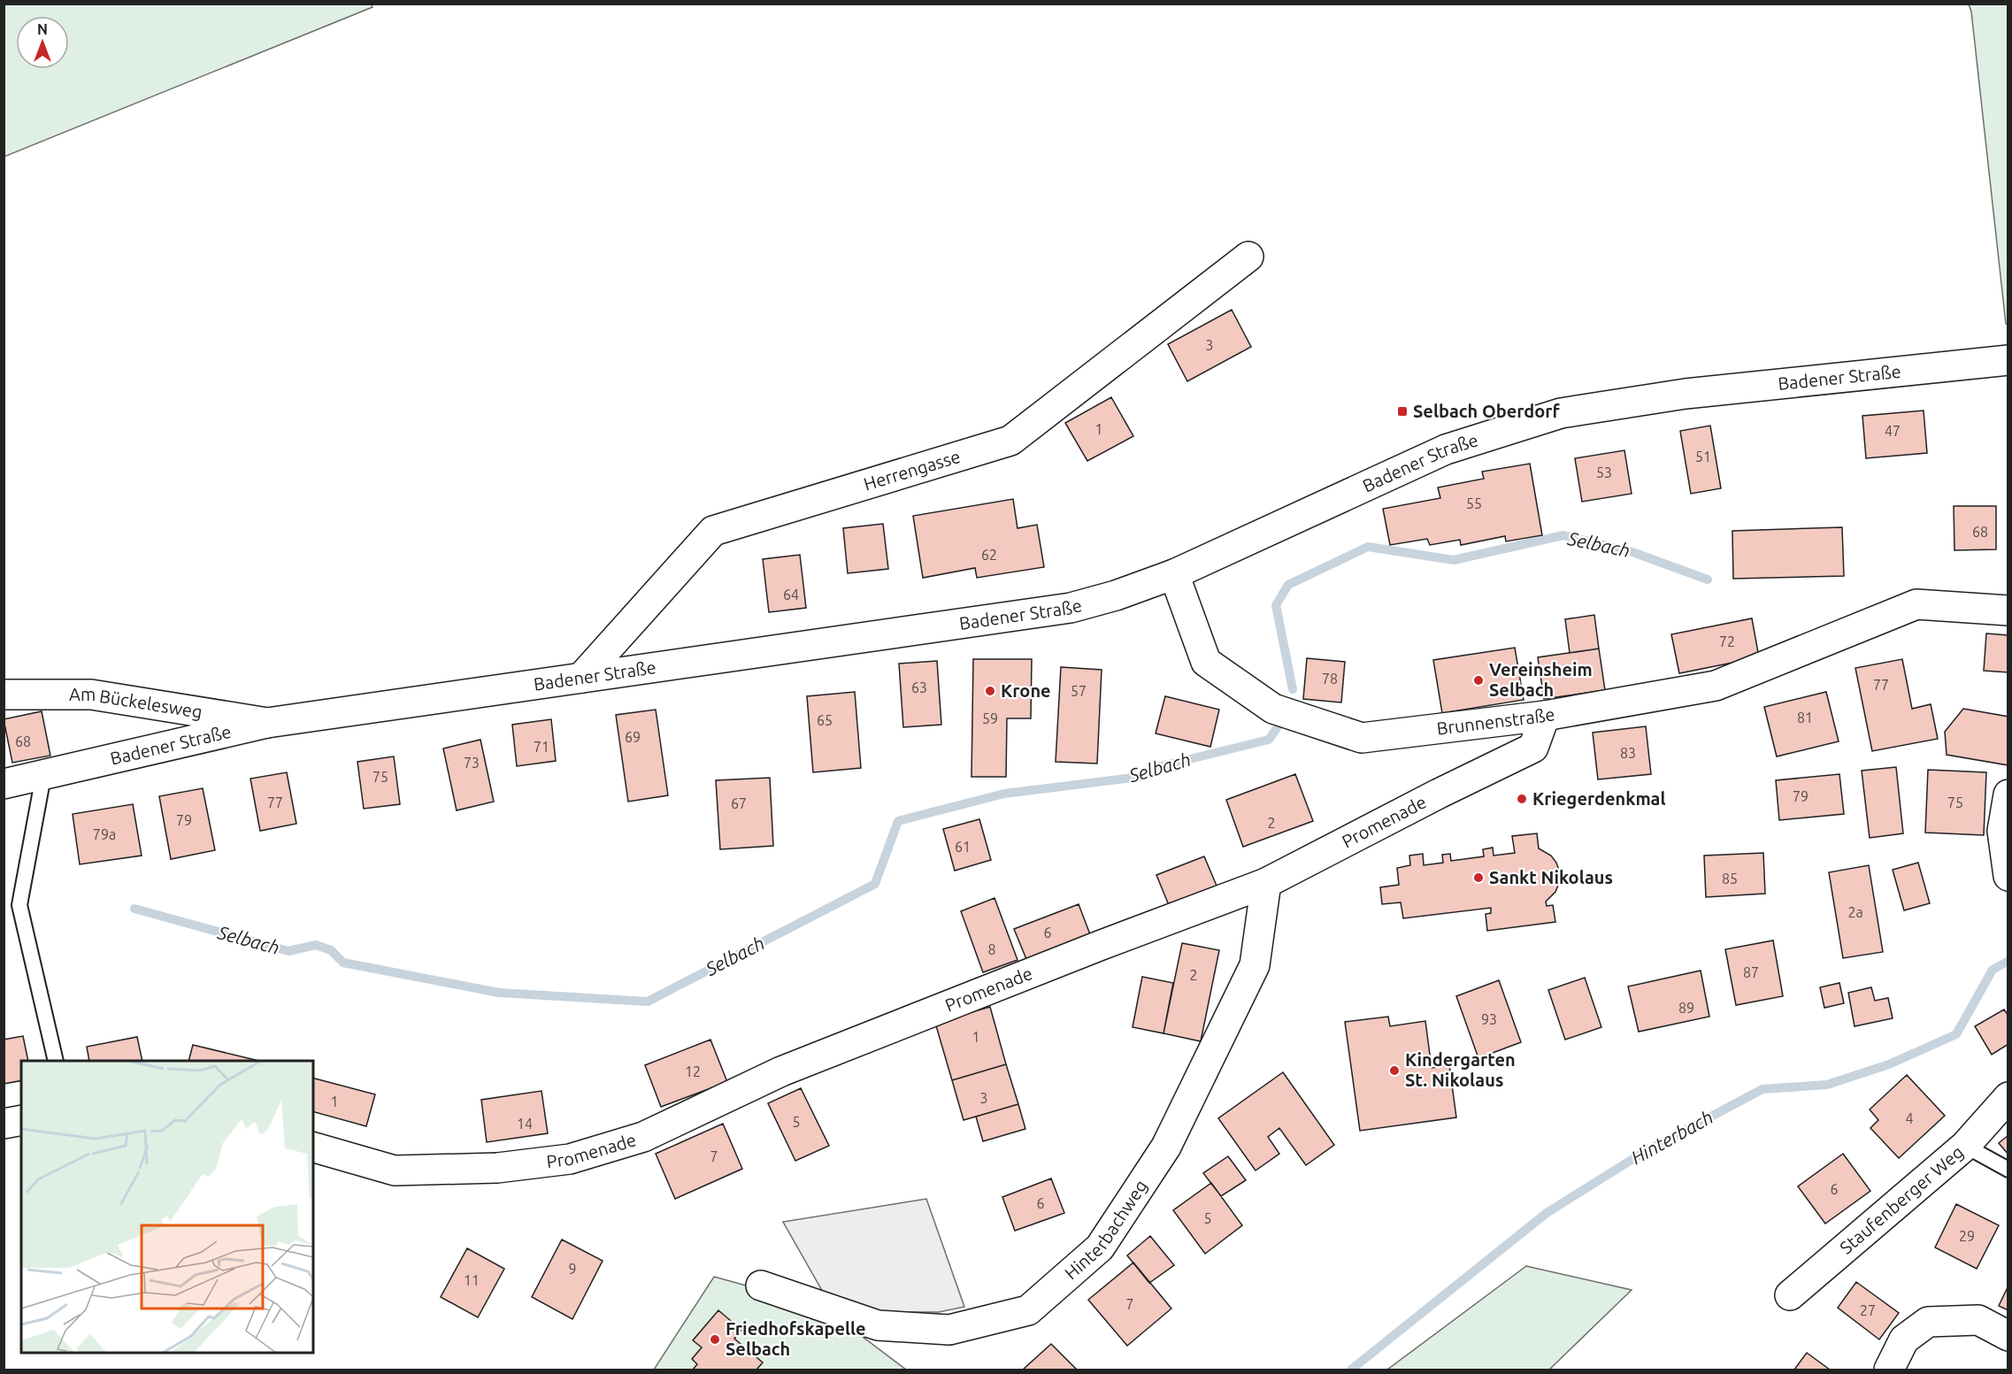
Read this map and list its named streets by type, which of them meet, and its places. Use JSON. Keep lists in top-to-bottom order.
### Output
{
  "streets": {
    "street": [
      "Badener Straße",
      "Herrengasse",
      "Am Bückelesweg",
      "Brunnenstraße",
      "Promenade",
      "Staufenberger Weg",
      "Hinterbachweg"
    ]
  },
  "crossings": [
    ["Badener Straße", "Herrengasse"],
    ["Badener Straße", "Am Bückelesweg"],
    ["Badener Straße", "Brunnenstraße"],
    ["Brunnenstraße", "Promenade"],
    ["Promenade", "Hinterbachweg"]
  ],
  "water": ["Selbach", "Hinterbach"],
  "places": {
    "transit": ["Selbach Oberdorf"],
    "other": [
      "Vereinsheim Selbach",
      "Krone",
      "Kriegerdenkmal",
      "Sankt Nikolaus",
      "Kindergarten St. Nikolaus",
      "Friedhofskapelle Selbach"
    ]
  },
  "house_numbers": [
    "3",
    "1",
    "47",
    "51",
    "53",
    "55",
    "68",
    "62",
    "64",
    "72",
    "78",
    "77",
    "63",
    "57",
    "81",
    "59",
    "65",
    "69",
    "68",
    "71",
    "83",
    "73",
    "75",
    "79",
    "77",
    "75",
    "67",
    "79",
    "2",
    "79a",
    "61",
    "85",
    "2a",
    "6",
    "8",
    "87",
    "2",
    "89",
    "93",
    "1",
    "12",
    "3",
    "1",
    "4",
    "5",
    "14",
    "7",
    "6",
    "6",
    "5",
    "29",
    "9",
    "11",
    "7",
    "27"
  ],
  "north": "top"
}
